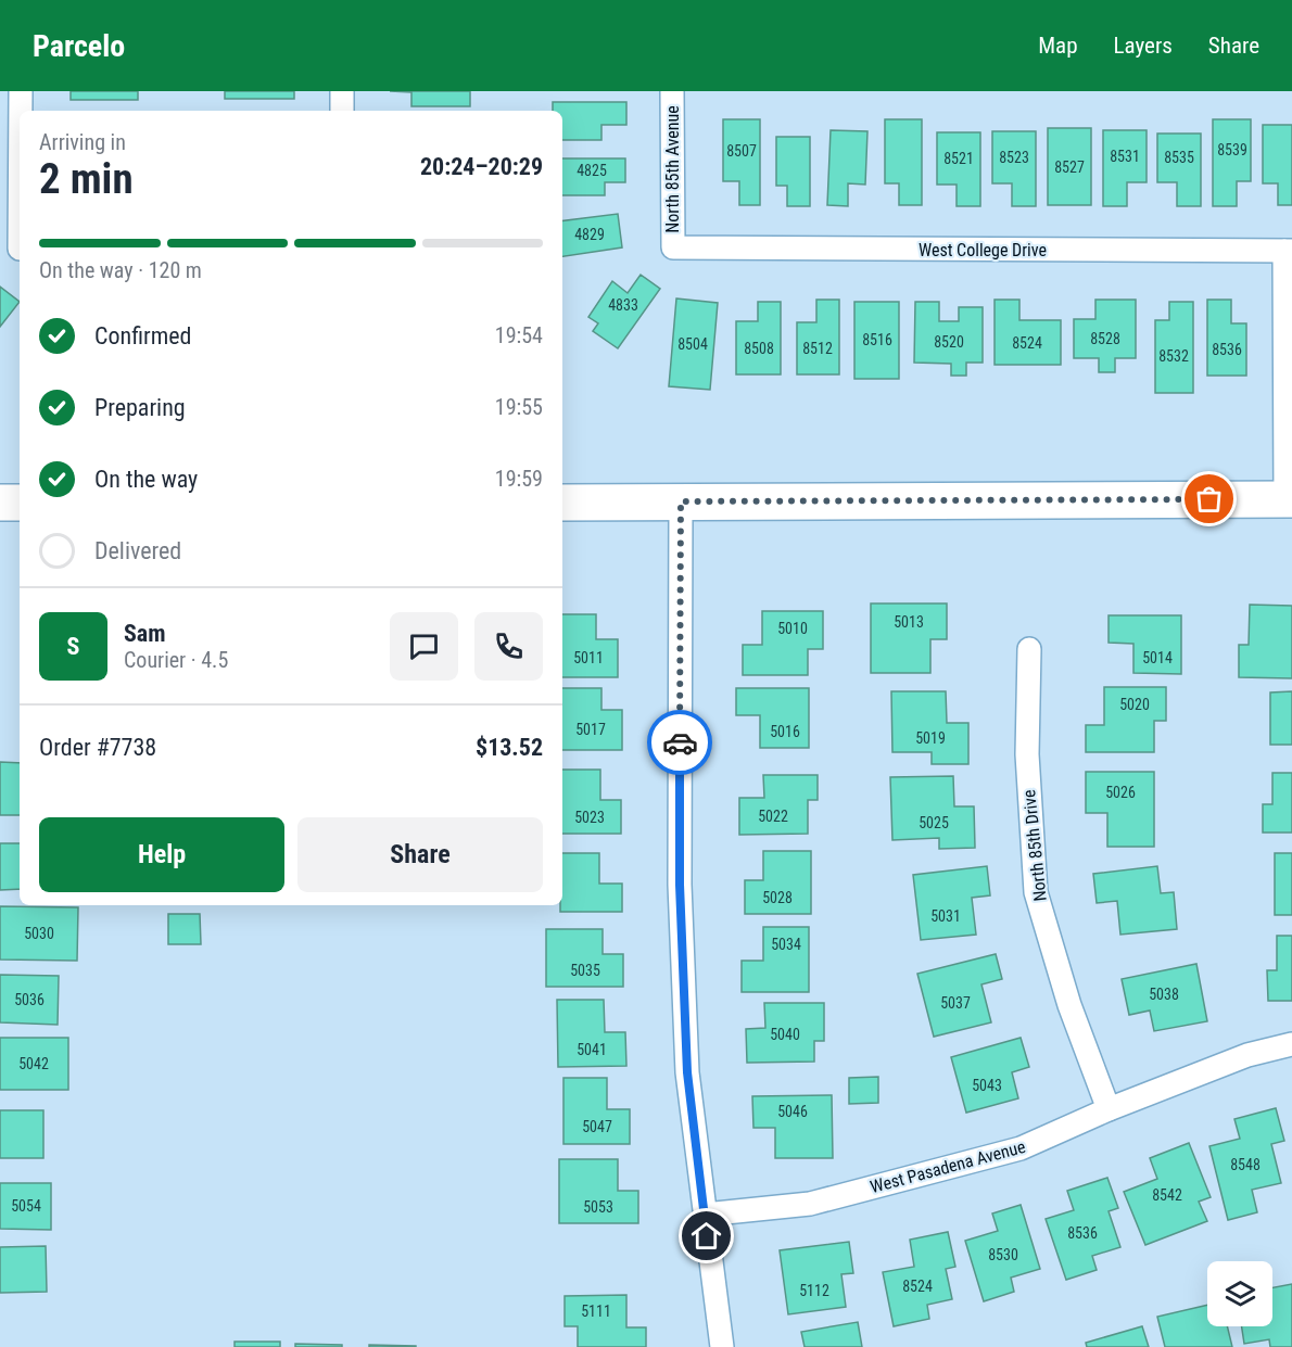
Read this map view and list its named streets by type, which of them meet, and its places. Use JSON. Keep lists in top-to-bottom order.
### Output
{
  "streets": {
    "street": [
      "North 85th Avenue",
      "West College Drive",
      "North 85th Drive",
      "West Pasadena Avenue"
    ]
  },
  "crossings": [
    ["North 85th Avenue", "West College Drive"],
    ["North 85th Drive", "West Pasadena Avenue"]
  ],
  "house_numbers": [
    "8539",
    "8507",
    "8531",
    "8523",
    "8535",
    "8521",
    "8527",
    "4825",
    "4829",
    "4833",
    "8528",
    "8516",
    "8520",
    "8524",
    "8504",
    "8508",
    "8512",
    "8536",
    "8532",
    "5013",
    "5010",
    "5011",
    "5014",
    "5020",
    "5017",
    "5016",
    "5019",
    "5026",
    "5022",
    "5023",
    "5025",
    "5028",
    "5031",
    "5030",
    "5034",
    "5035",
    "5038",
    "5036",
    "5037",
    "5040",
    "5041",
    "5042",
    "5043",
    "5046",
    "5047",
    "8548",
    "8542",
    "5054",
    "5053",
    "8536",
    "8530",
    "8524",
    "5112",
    "5111"
  ],
  "page": {
    "header": "Parcelo",
    "nav": ["Map", "Layers", "Share"],
    "heading": ["2 min", "Arriving in", "20:24–20:29"],
    "panel": [
      "Sam",
      "Courier · 4.5",
      "Order #7738",
      "$13.52"
    ],
    "bar": "On the way · 120 m",
    "list": [
      ["Confirmed", "19:54"],
      ["Preparing", "19:55"],
      ["On the way", "19:59"],
      "Delivered"
    ],
    "round": "S",
    "buttons": ["Help", "Share"]
  }
}
